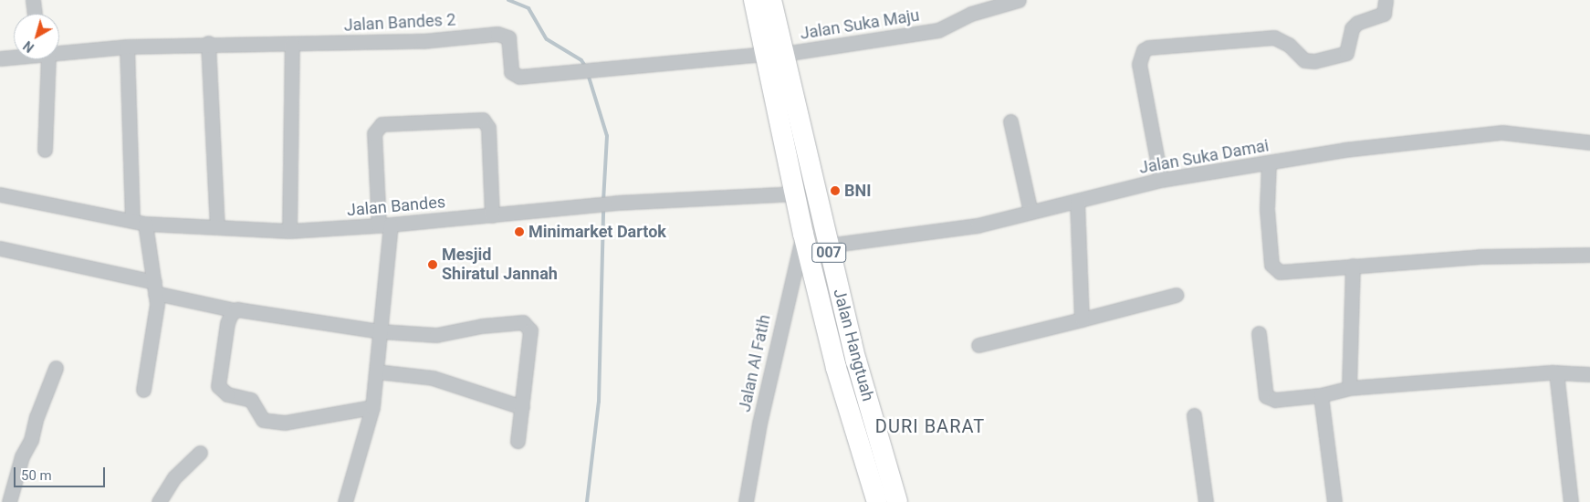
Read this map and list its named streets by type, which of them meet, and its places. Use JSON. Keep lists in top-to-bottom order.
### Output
{
  "streets": {
    "highway": ["007", "Jalan Hangtuah"],
    "street": [
      "Jalan Bandes 2",
      "Jalan Suka Maju",
      "Jalan Suka Damai",
      "Jalan Bandes",
      "Jalan Al Fatih"
    ]
  },
  "crossings": [
    ["Jalan Bandes 2", "Jalan Suka Maju"],
    ["Jalan Bandes 2", "Jalan Hangtuah"],
    ["Jalan Suka Maju", "Jalan Hangtuah"],
    ["Jalan Suka Damai", "Jalan Hangtuah"],
    ["Jalan Bandes", "Jalan Hangtuah"],
    ["Jalan Hangtuah", "Jalan Al Fatih"]
  ],
  "districts": ["DURI BARAT"],
  "places": ["BNI", "Minimarket Dartok", "Mesjid Shiratul Jannah"],
  "scale_bar": "50 m",
  "north": "bottom left"
}
